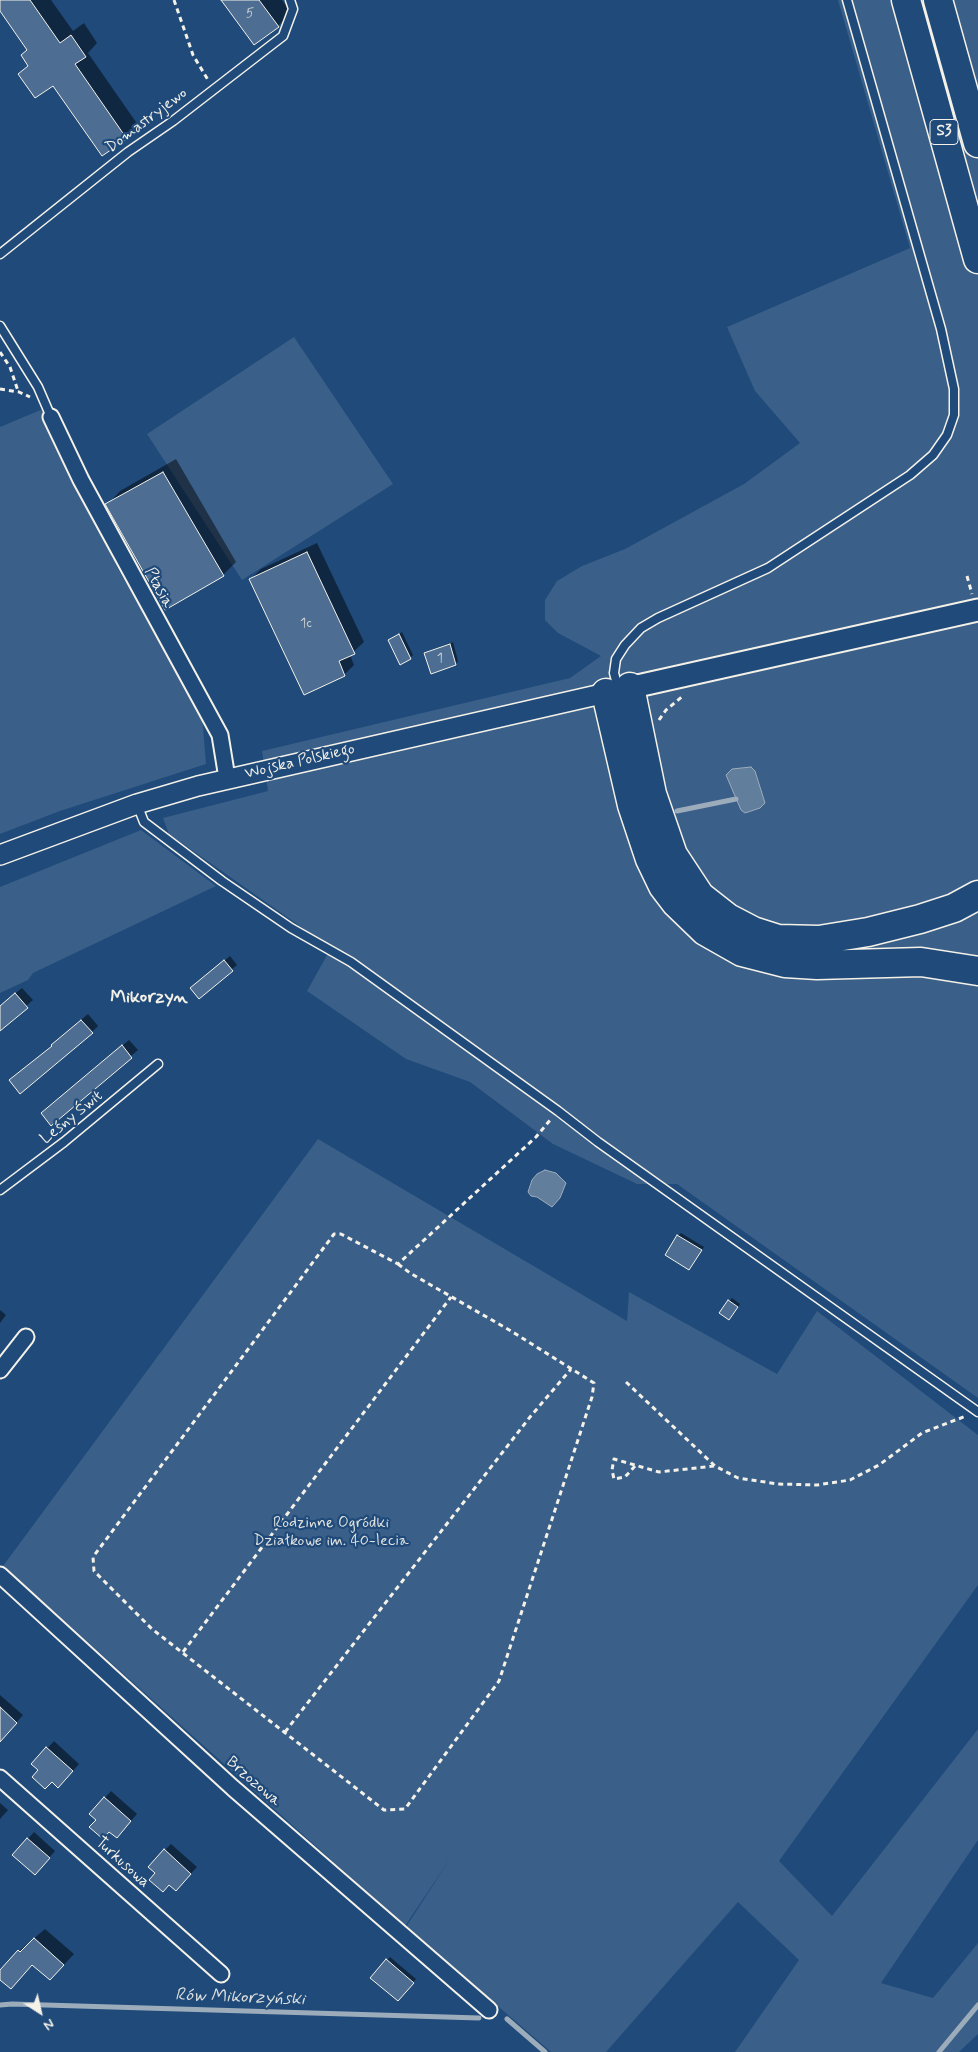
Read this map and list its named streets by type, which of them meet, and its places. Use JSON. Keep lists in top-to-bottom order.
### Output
{
  "streets": {
    "highway": ["S3"],
    "street": [
      "Ptasia",
      "Wojska Polskiego",
      "Brzozowa",
      "Turkusowa"
    ],
    "lane": ["Domastryjewo", "Leśny Świt"]
  },
  "crossings": [
    ["Ptasia", "Wojska Polskiego"]
  ],
  "districts": ["Mikorzyn"],
  "water": ["Rów Mikorzyński"],
  "parks": ["Rodzinne Ogródki Działkowe im. 40-lecia"],
  "house_numbers": ["5", "1c", "1"],
  "north": "bottom right"
}
